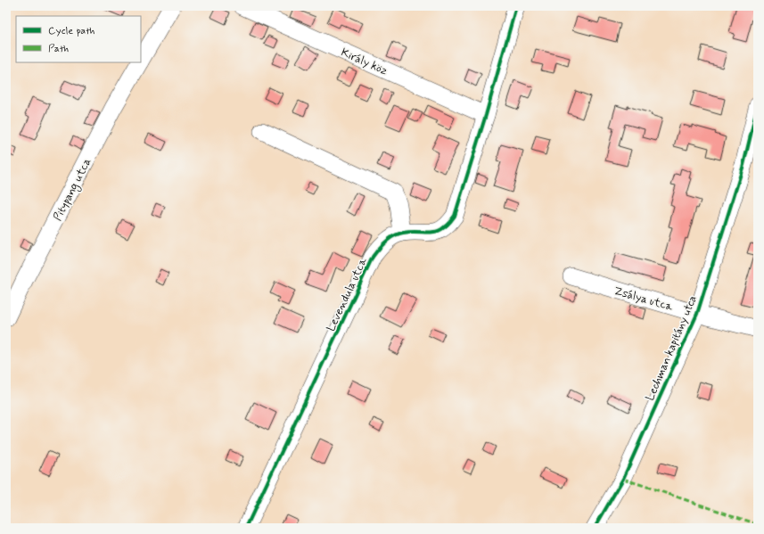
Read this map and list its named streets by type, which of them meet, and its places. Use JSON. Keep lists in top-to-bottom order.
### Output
{
  "streets": {
    "street": [
      "Király köz",
      "Pitypang utca",
      "Levendula utca",
      "Zsálya utca",
      "Lechman kapitány utca"
    ]
  },
  "crossings": [
    ["Király köz", "Levendula utca"],
    ["Zsálya utca", "Lechman kapitány utca"]
  ],
  "legend": ["Cycle path", "Path"]
}
